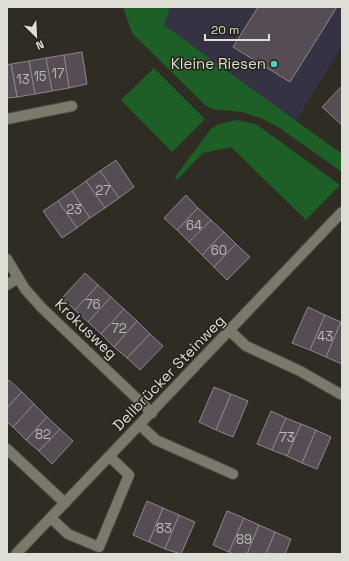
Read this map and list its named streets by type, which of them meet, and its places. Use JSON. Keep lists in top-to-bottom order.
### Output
{
  "streets": {
    "street": ["Krokusweg", "Dellbrücker Steinweg"]
  },
  "crossings": [
    ["Krokusweg", "Dellbrücker Steinweg"]
  ],
  "places": ["Kleine Riesen"],
  "house_numbers": [
    "17",
    "15",
    "13",
    "27",
    "23",
    "64",
    "60",
    "76",
    "72",
    "43",
    "82",
    "73",
    "83",
    "89"
  ],
  "scale_bar": "20 m",
  "north": "bottom right"
}
